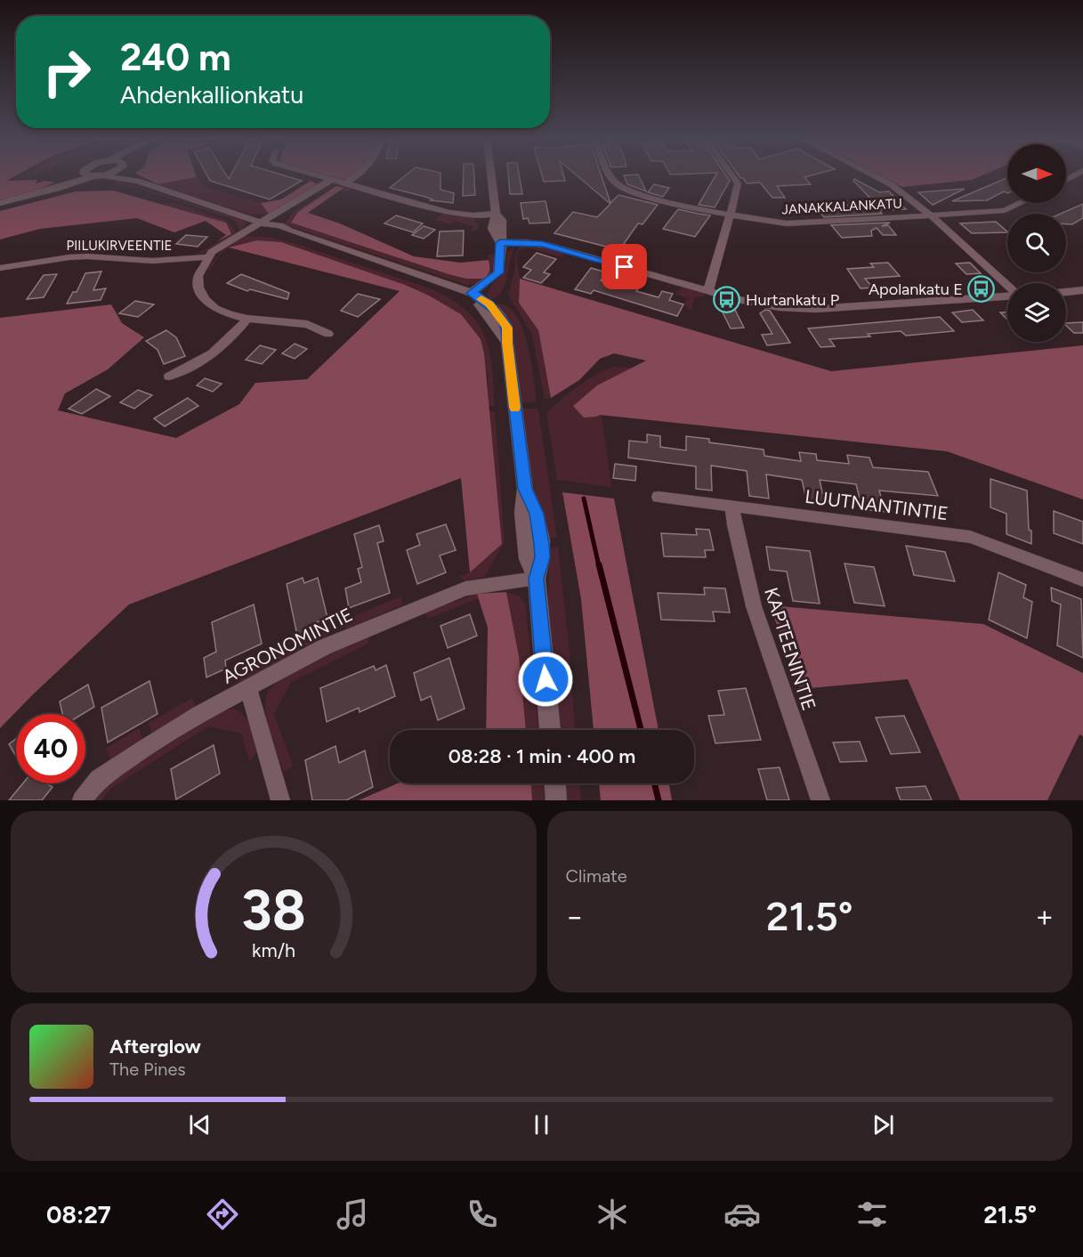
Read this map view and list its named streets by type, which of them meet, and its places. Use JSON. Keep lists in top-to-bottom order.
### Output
{
  "streets": {
    "street": [
      "JANAKKALANKATU",
      "PIILUKIRVEENTIE",
      "LUUTNANTINTIE",
      "AGRONOMINTIE",
      "KAPTEENINTIE"
    ]
  },
  "crossings": [
    ["LUUTNANTINTIE", "KAPTEENINTIE"]
  ],
  "places": {
    "bus stop": ["Apolankatu E", "Hurtankatu P"]
  },
  "north": "right",
  "page": {
    "turn": ["240 m", "Ahdenkallionkatu"],
    "limit": "40",
    "trip": "08:28 · 1 min · 400 m",
    "tile": "Climate",
    "heat": ["−", "21.5°", "+"],
    "song": ["Afterglow", "The Pines"],
    "tabs": ["08:27", "21.5°"],
    "gauge": ["38", "km/h"]
  }
}
